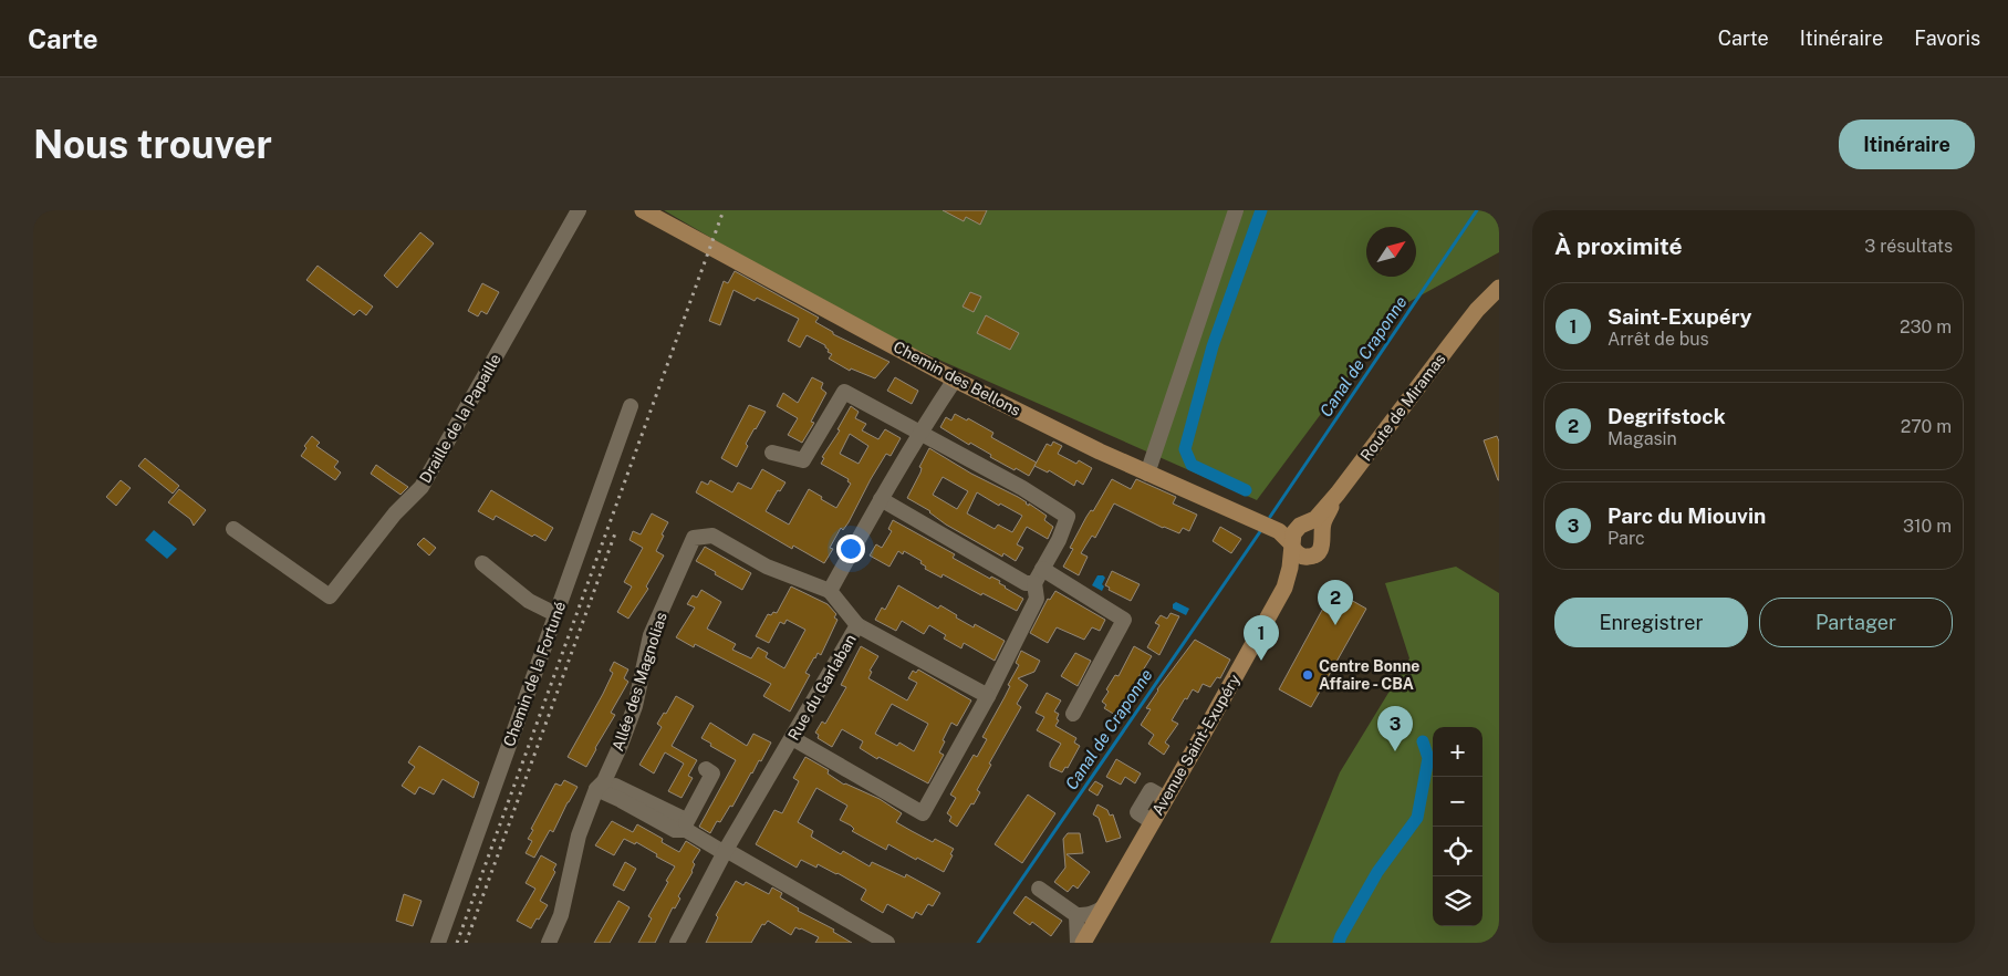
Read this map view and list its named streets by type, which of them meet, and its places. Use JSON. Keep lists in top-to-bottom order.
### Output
{
  "streets": {
    "main road": ["Chemin des Bellons", "Route de Miramas", "Avenue Saint-Exupéry"],
    "street": [
      "Draille de la Papaille",
      "Chemin de la Fortuné",
      "Allée des Magnolias",
      "Rue du Garlaban"
    ]
  },
  "crossings": [
    ["Chemin des Bellons", "Route de Miramas"],
    ["Chemin des Bellons", "Avenue Saint-Exupéry"],
    ["Route de Miramas", "Avenue Saint-Exupéry"],
    ["Allée des Magnolias", "Rue du Garlaban"]
  ],
  "water": ["Canal de Craponne"],
  "places": ["Centre Bonne Affaire - CBA"],
  "north": "top right",
  "page": {
    "header": "Carte",
    "nav": ["Carte", "Itinéraire", "Favoris"],
    "buttons": [
      "Itinéraire",
      ["Enregistrer", "Partager"]
    ],
    "title": "Nous trouver",
    "heading": ["À proximité", "3 résultats"],
    "list": [
      {
        "mark": "1",
        "name": "Saint-Exupéry",
        "note": "Arrêt de bus",
        "value": "230 m"
      },
      {
        "mark": "2",
        "name": "Degrifstock",
        "note": "Magasin",
        "value": "270 m"
      },
      {
        "mark": "3",
        "name": "Parc du Miouvin",
        "note": "Parc",
        "value": "310 m"
      }
    ],
    "pins": ["2", "1", "3"],
    "map_buttons": ["+", "−"]
  }
}
